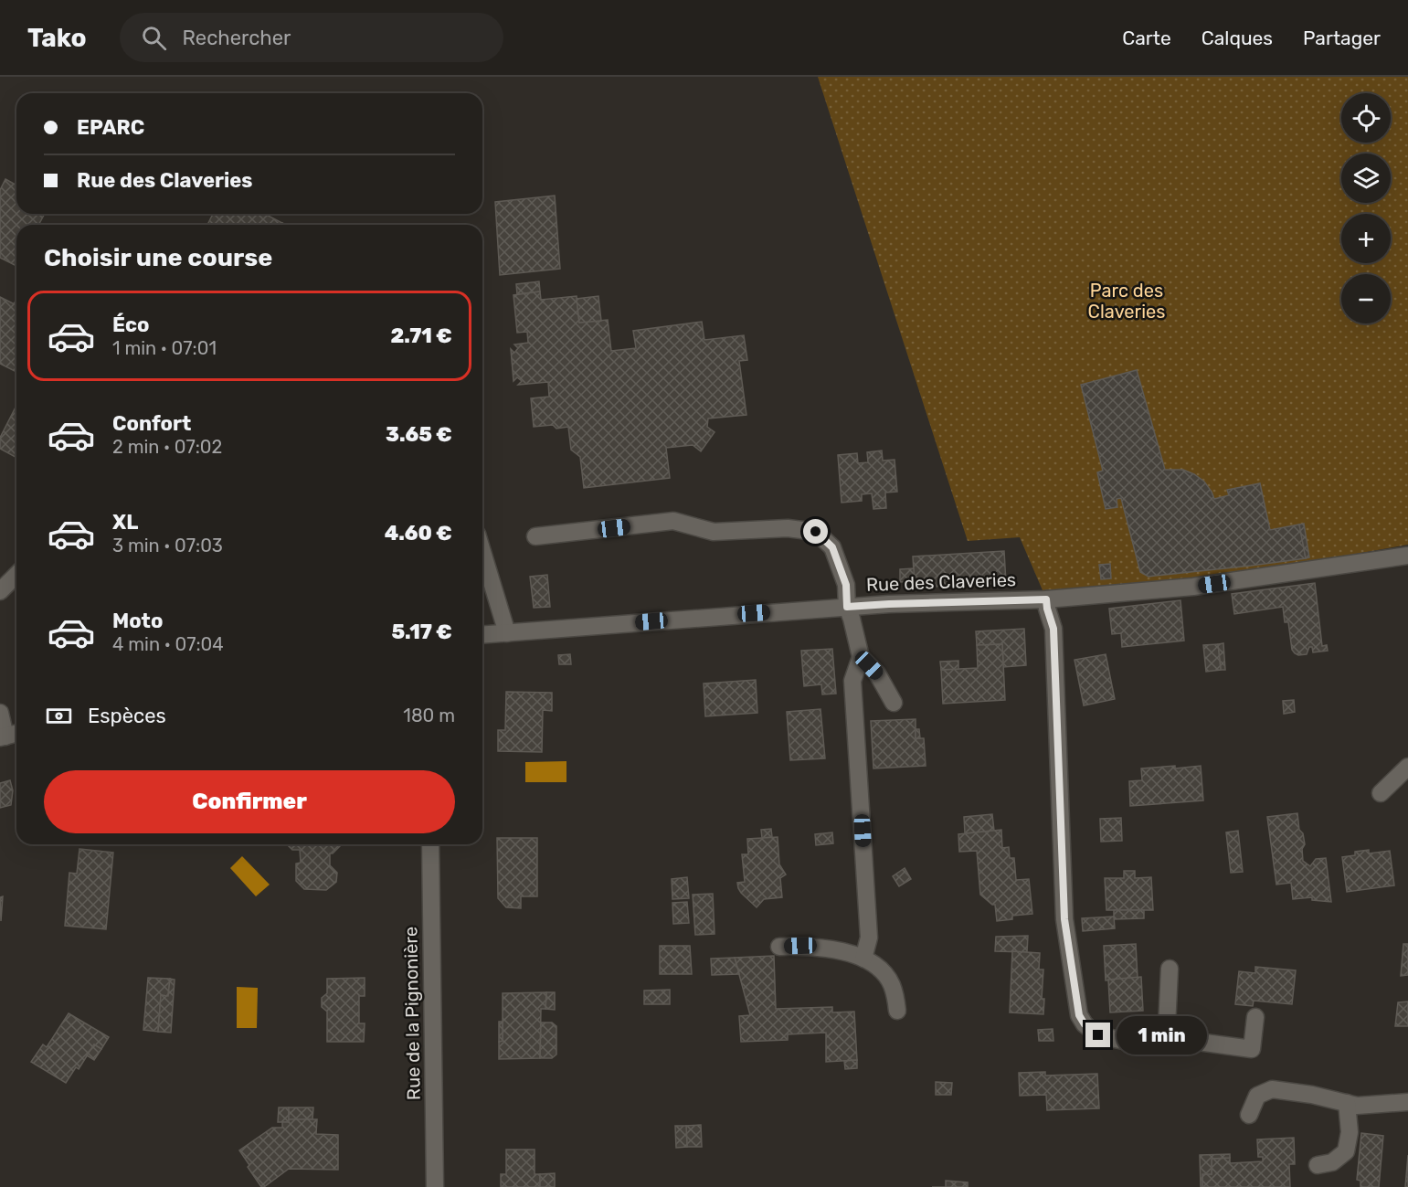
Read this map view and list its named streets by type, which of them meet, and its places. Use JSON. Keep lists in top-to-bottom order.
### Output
{
  "streets": {
    "street": ["Rue des Claveries", "Rue de la Pignonière"]
  },
  "parks": ["Parc des Claveries"],
  "page": {
    "header": "Tako",
    "search": "Rechercher",
    "nav": ["Carte", "Calques", "Partager"],
    "map_buttons": ["+", "−"],
    "banner": ["EPARC", "Rue des Claveries"],
    "heading": "Choisir une course",
    "list": [
      {
        "name": "Éco",
        "note": "1 min · 07:01",
        "value": "2.71 €"
      },
      {
        "name": "Confort",
        "note": "2 min · 07:02",
        "value": "3.65 €"
      },
      {
        "name": "XL",
        "note": "3 min · 07:03",
        "value": "4.60 €"
      },
      {
        "name": "Moto",
        "note": "4 min · 07:04",
        "value": "5.17 €"
      }
    ],
    "pay": ["Espèces", "180 m"],
    "buttons": "Confirmer",
    "bubble": "1 min"
  }
}
